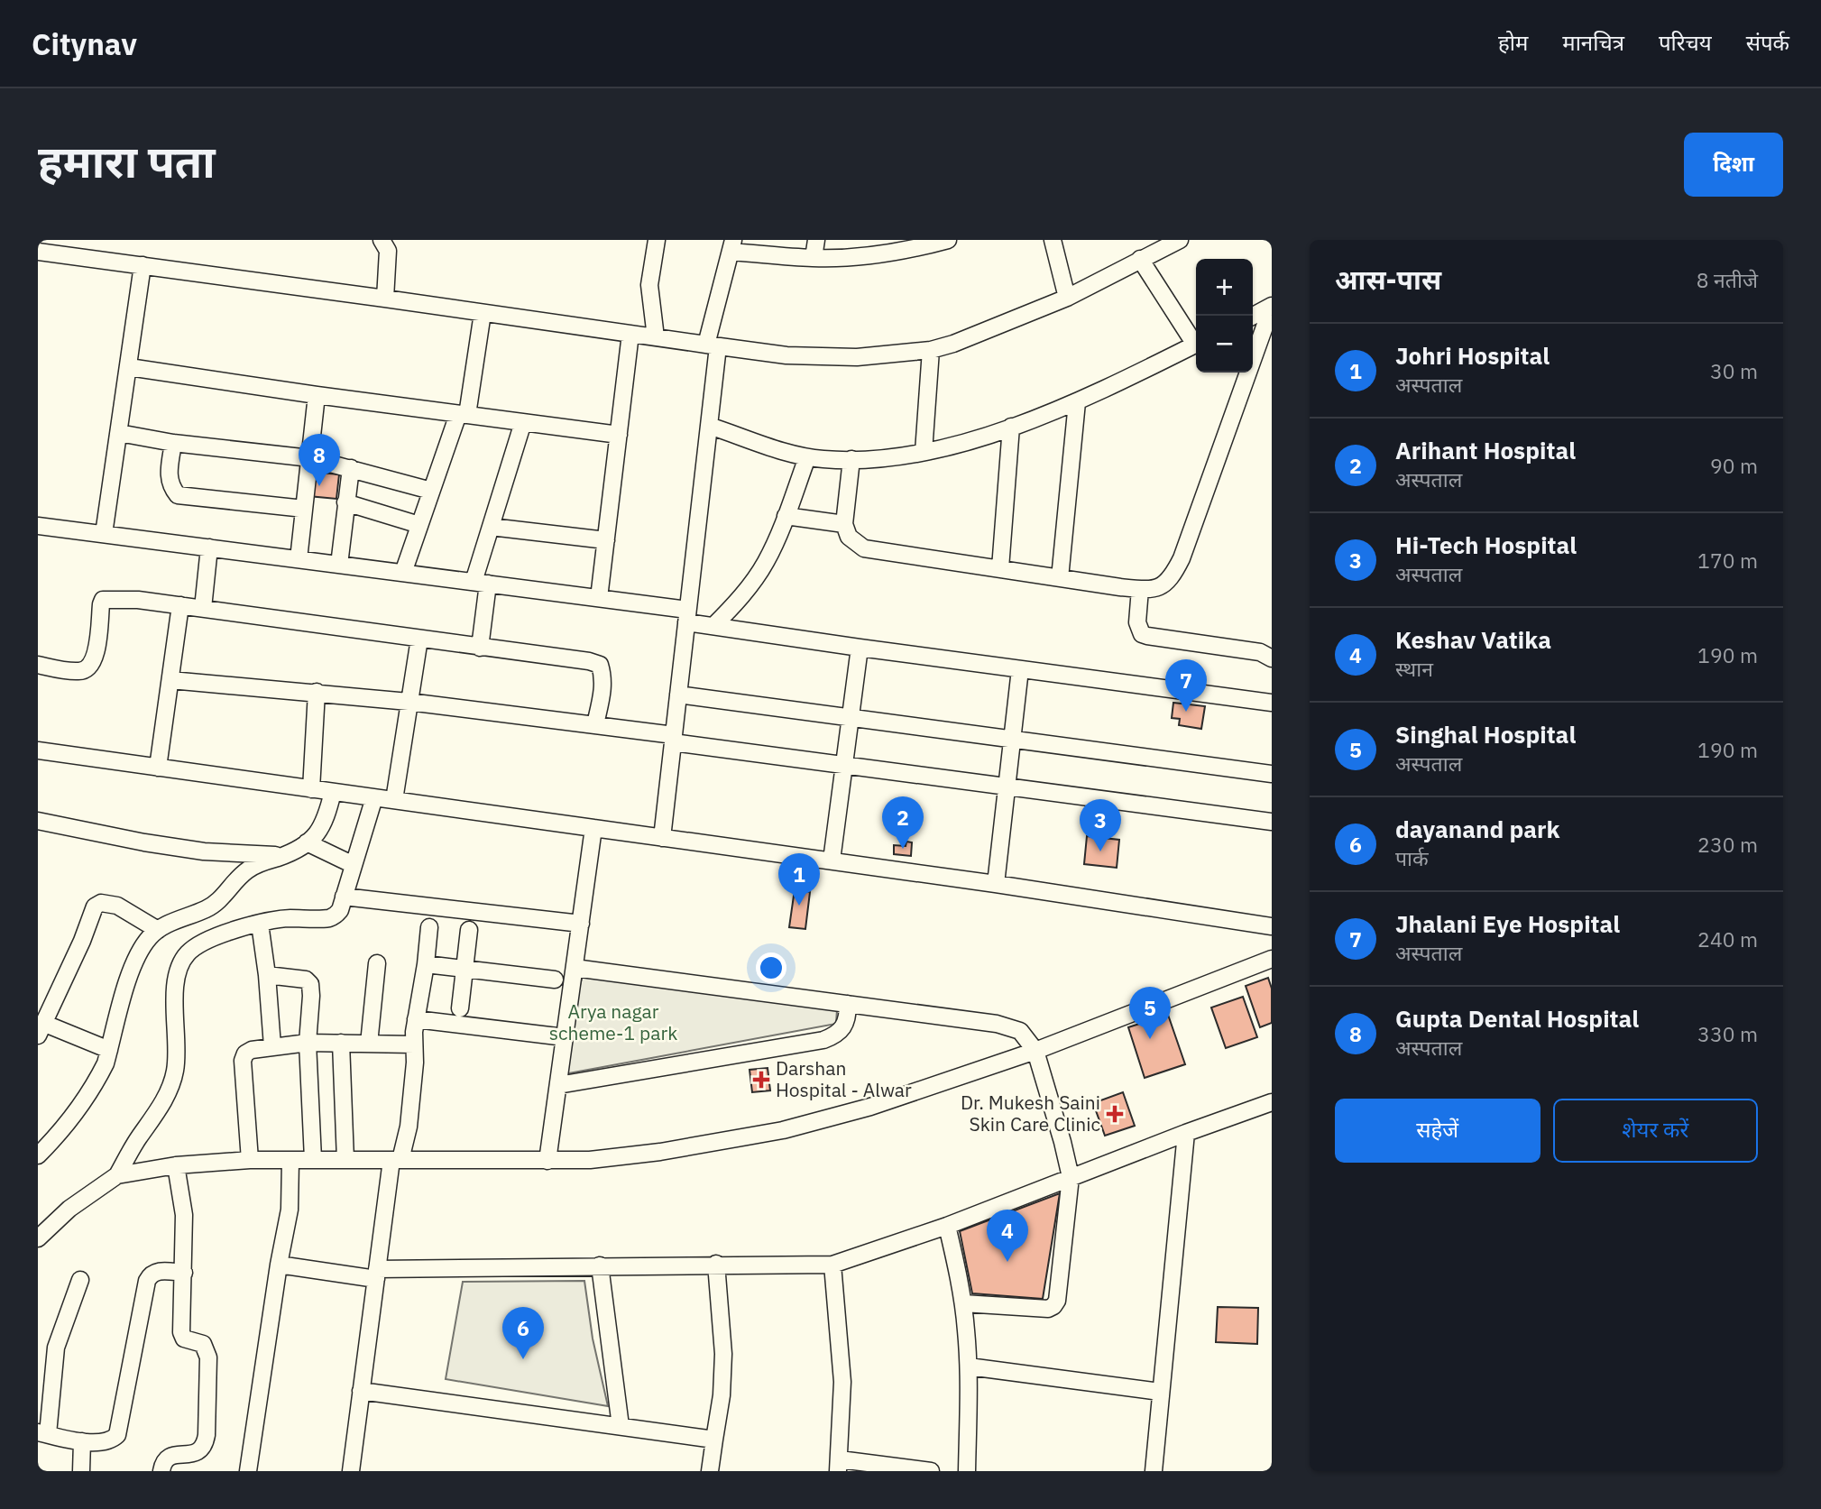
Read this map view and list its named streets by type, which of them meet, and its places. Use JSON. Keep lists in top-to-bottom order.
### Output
{
  "parks": ["Arya nagar scheme-1 park"],
  "places": {
    "health": ["Darshan Hospital - Alwar", "Dr. Mukesh Saini Skin Care Clinic"]
  },
  "page": {
    "header": "Citynav",
    "nav": [
      "होम",
      "मानचित्र",
      "परिचय",
      "संपर्क"
    ],
    "title": "हमारा पता",
    "buttons": [
      "दिशा",
      ["सहेजें", "शेयर करें"]
    ],
    "heading": ["आस-पास", "8 नतीजे"],
    "map_buttons": ["+", "−"],
    "list": [
      {
        "mark": "1",
        "name": "Johri Hospital",
        "note": "अस्पताल",
        "value": "30 m"
      },
      {
        "mark": "2",
        "name": "Arihant Hospital",
        "note": "अस्पताल",
        "value": "90 m"
      },
      {
        "mark": "3",
        "name": "Hi-Tech Hospital",
        "note": "अस्पताल",
        "value": "170 m"
      },
      {
        "mark": "4",
        "name": "Keshav Vatika",
        "note": "स्थान",
        "value": "190 m"
      },
      {
        "mark": "5",
        "name": "Singhal Hospital",
        "note": "अस्पताल",
        "value": "190 m"
      },
      {
        "mark": "6",
        "name": "dayanand park",
        "note": "पार्क",
        "value": "230 m"
      },
      {
        "mark": "7",
        "name": "Jhalani Eye Hospital",
        "note": "अस्पताल",
        "value": "240 m"
      },
      {
        "mark": "8",
        "name": "Gupta Dental Hospital",
        "note": "अस्पताल",
        "value": "330 m"
      }
    ],
    "pins": [
      "8",
      "7",
      "2",
      "3",
      "1",
      "5",
      "4",
      "6"
    ]
  }
}
